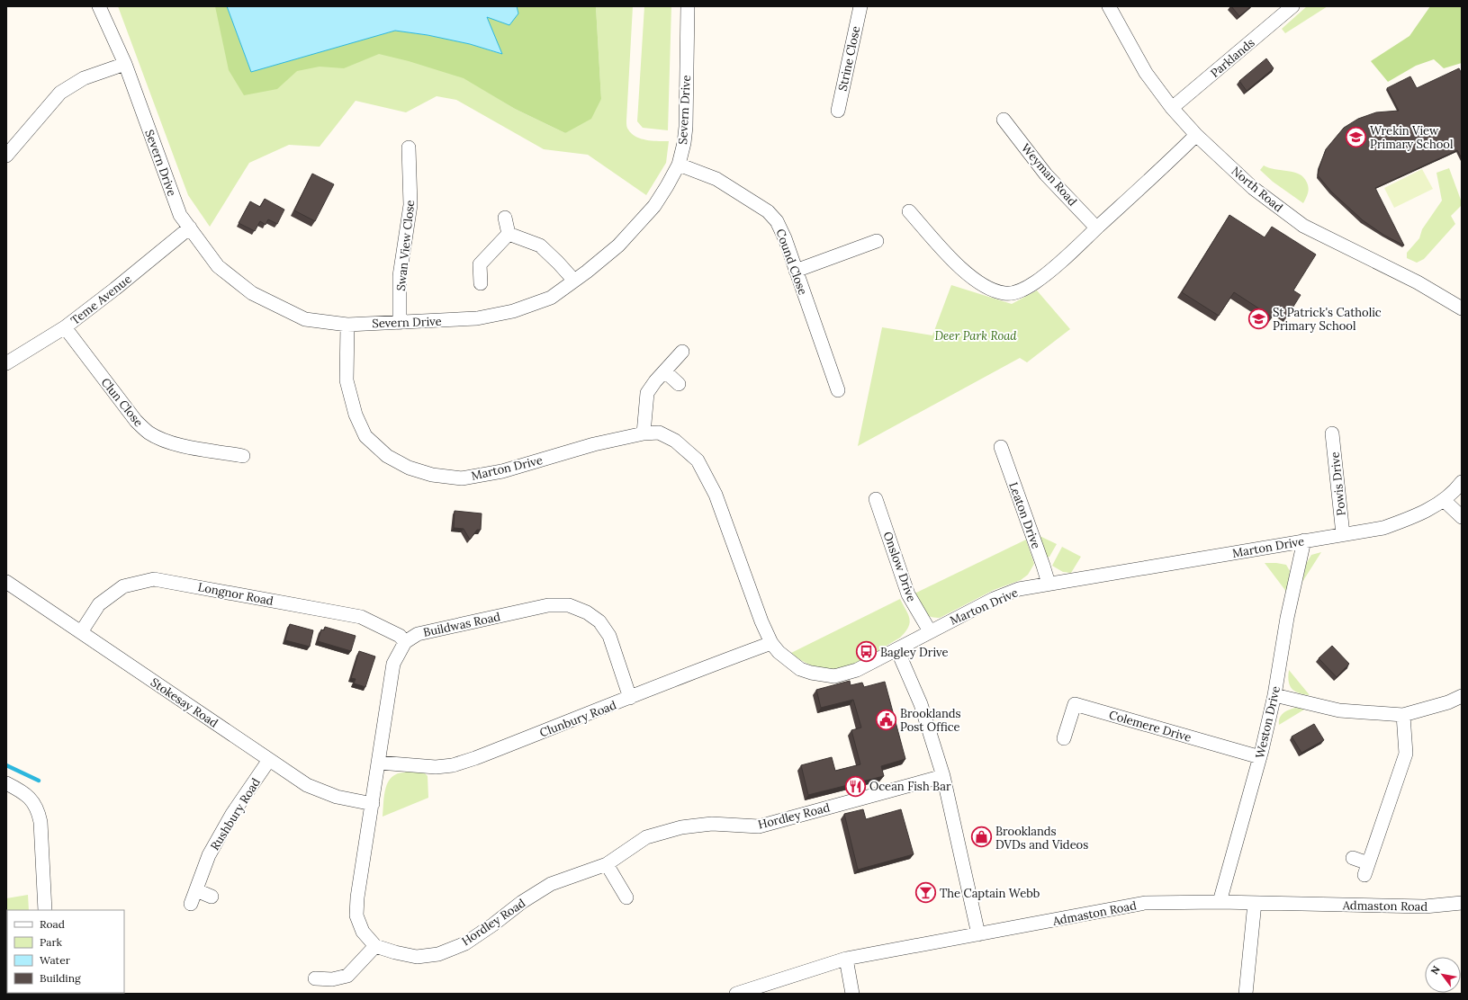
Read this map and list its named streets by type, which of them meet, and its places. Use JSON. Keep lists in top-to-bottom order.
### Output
{
  "streets": {
    "street": [
      "Parklands",
      "Strine Close",
      "Severn Drive",
      "Weyman Road",
      "North Road",
      "Swan View Close",
      "Cound Close",
      "Teme Avenue",
      "Clun Close",
      "Marton Drive",
      "Powis Drive",
      "Leaton Drive",
      "Onslow Drive",
      "Longnor Road",
      "Buildwas Road",
      "Stokesay Road",
      "Clunbury Road",
      "Weston Drive",
      "Colemere Drive",
      "Rushbury Road",
      "Hordley Road",
      "Admaston Road"
    ]
  },
  "crossings": [
    ["Parklands", "North Road"],
    ["Severn Drive", "Swan View Close"],
    ["Severn Drive", "Cound Close"],
    ["Severn Drive", "Teme Avenue"],
    ["Severn Drive", "Marton Drive"],
    ["Teme Avenue", "Clun Close"],
    ["Marton Drive", "Powis Drive"],
    ["Marton Drive", "Leaton Drive"],
    ["Marton Drive", "Onslow Drive"],
    ["Marton Drive", "Clunbury Road"],
    ["Marton Drive", "Weston Drive"],
    ["Longnor Road", "Buildwas Road"],
    ["Longnor Road", "Stokesay Road"],
    ["Buildwas Road", "Clunbury Road"],
    ["Stokesay Road", "Rushbury Road"],
    ["Weston Drive", "Colemere Drive"],
    ["Weston Drive", "Admaston Road"]
  ],
  "parks": ["Deer Park Road"],
  "places": {
    "school or university": ["Wrekin View Primary School", "St Patrick's Catholic Primary School"],
    "bus stop": ["Bagley Drive"],
    "public building": ["Brooklands Post Office"],
    "restaurant": ["Ocean Fish Bar"],
    "shop": ["Brooklands DVDs and Videos"],
    "bar": ["The Captain Webb"]
  },
  "legend": [
    "Road",
    "Park",
    "Water",
    "Building"
  ],
  "north": "top left"
}
